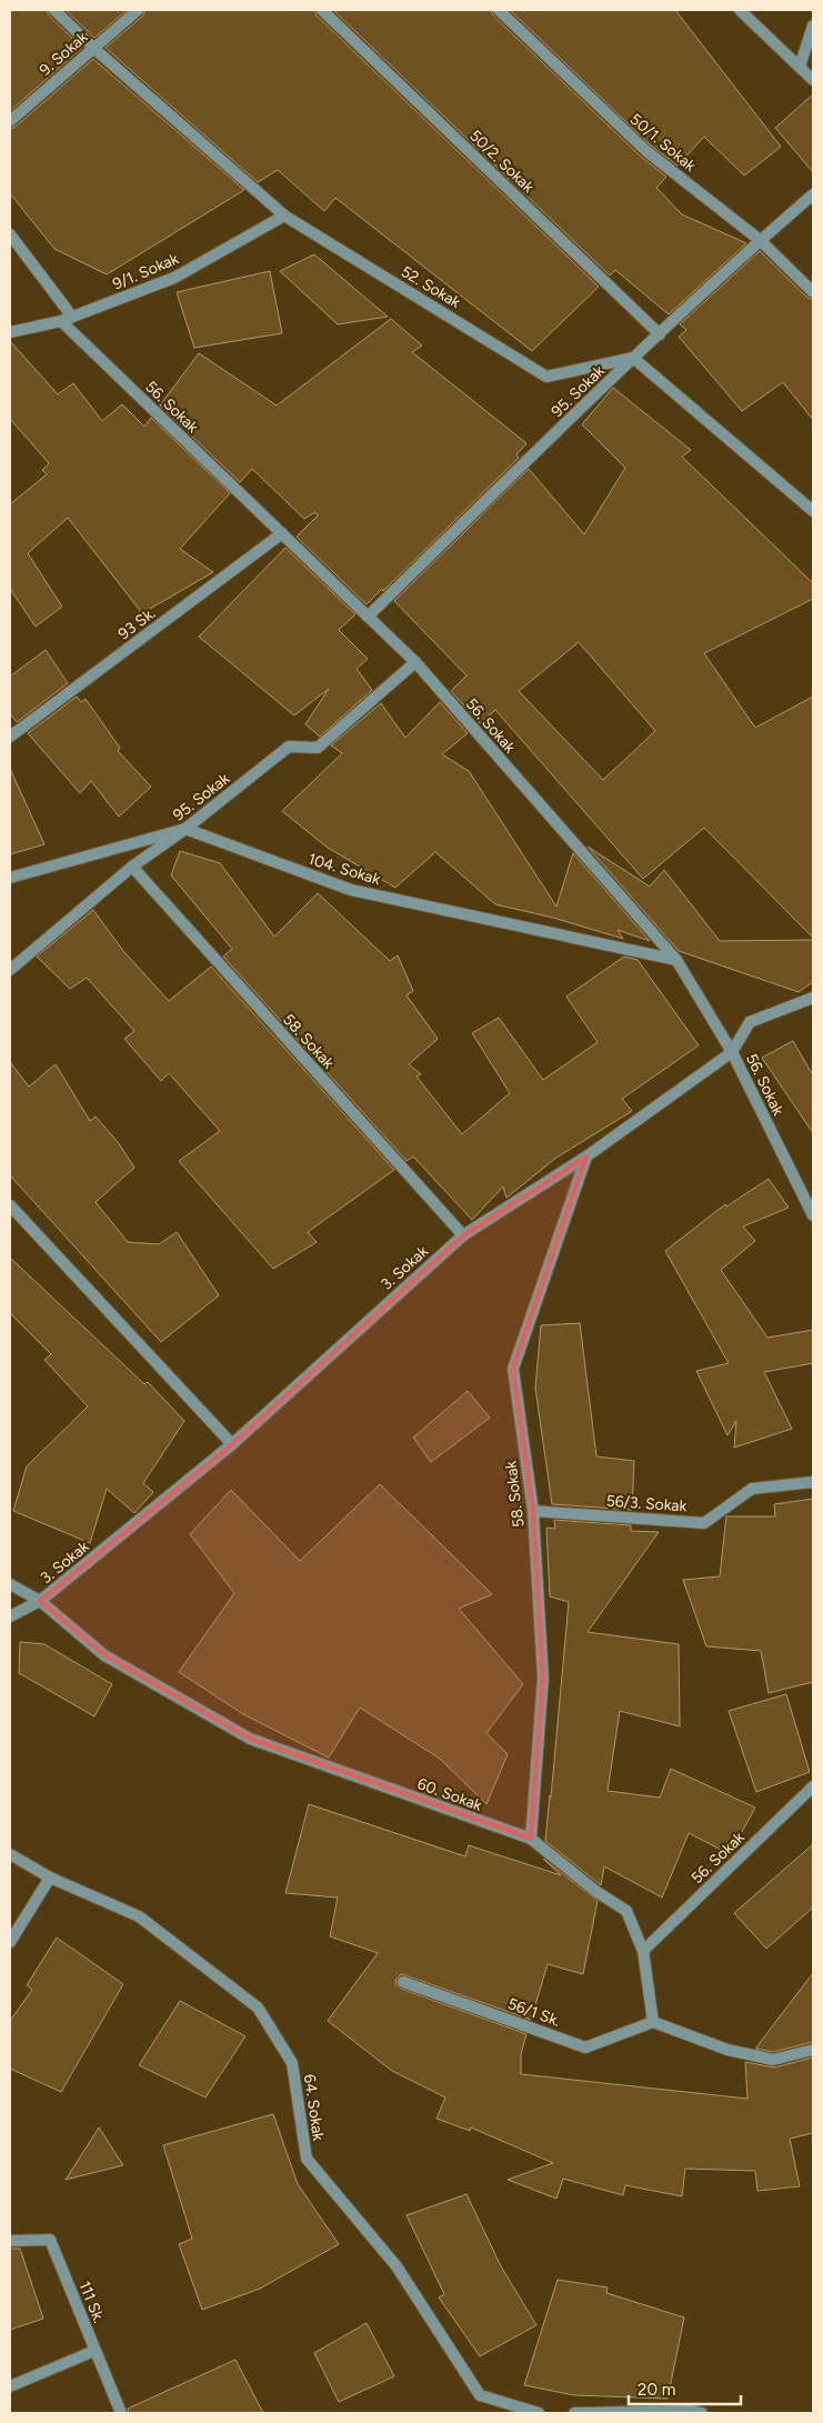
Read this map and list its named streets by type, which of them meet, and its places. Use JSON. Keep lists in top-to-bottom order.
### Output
{
  "streets": {
    "street": [
      "9. Sokak",
      "50/1. Sokak",
      "50/2. Sokak",
      "9/1. Sokak",
      "52. Sokak",
      "95. Sokak",
      "56. Sokak",
      "93 Sk.",
      "104. Sokak",
      "58. Sokak",
      "3. Sokak",
      "56/3. Sokak",
      "60. Sokak",
      "56/1 Sk.",
      "64. Sokak",
      "111 Sk."
    ]
  },
  "crossings": [
    ["9. Sokak", "52. Sokak"],
    ["50/1. Sokak", "95. Sokak"],
    ["50/2. Sokak", "95. Sokak"],
    ["9/1. Sokak", "52. Sokak"],
    ["9/1. Sokak", "56. Sokak"],
    ["52. Sokak", "95. Sokak"],
    ["95. Sokak", "56. Sokak"],
    ["95. Sokak", "104. Sokak"],
    ["95. Sokak", "58. Sokak"],
    ["56. Sokak", "93 Sk."],
    ["56. Sokak", "104. Sokak"],
    ["56. Sokak", "3. Sokak"],
    ["56. Sokak", "60. Sokak"],
    ["58. Sokak", "3. Sokak"],
    ["58. Sokak", "56/3. Sokak"],
    ["58. Sokak", "60. Sokak"],
    ["3. Sokak", "60. Sokak"],
    ["60. Sokak", "56/1 Sk."]
  ],
  "scale_bar": "20 m"
}
